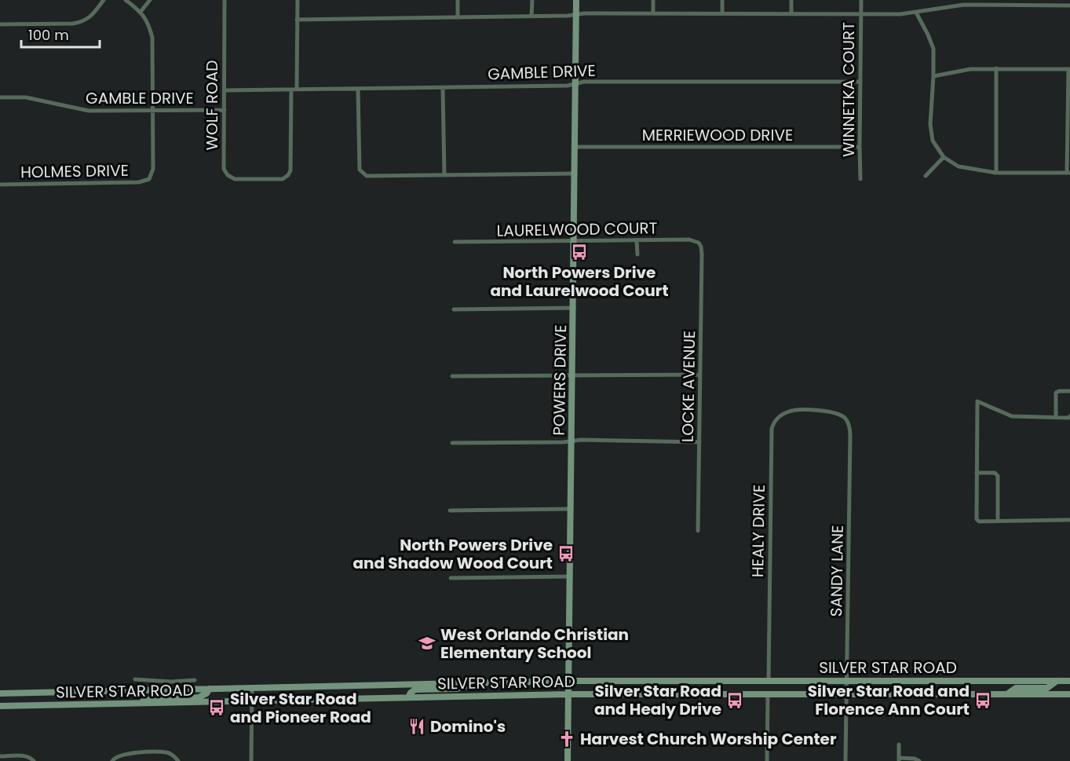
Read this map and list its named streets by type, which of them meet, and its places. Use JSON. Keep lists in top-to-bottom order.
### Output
{
  "streets": {
    "main road": ["POWERS DRIVE", "SILVER STAR ROAD"],
    "street": [
      "GAMBLE DRIVE",
      "WINNETKA COURT",
      "WOLF ROAD",
      "MERRIEWOOD DRIVE",
      "HOLMES DRIVE",
      "LAURELWOOD COURT",
      "LOCKE AVENUE",
      "HEALY DRIVE",
      "SANDY LANE"
    ]
  },
  "crossings": [
    ["GAMBLE DRIVE", "WINNETKA COURT"],
    ["GAMBLE DRIVE", "WOLF ROAD"],
    ["GAMBLE DRIVE", "HOLMES DRIVE"],
    ["GAMBLE DRIVE", "POWERS DRIVE"],
    ["WINNETKA COURT", "MERRIEWOOD DRIVE"],
    ["MERRIEWOOD DRIVE", "POWERS DRIVE"],
    ["LAURELWOOD COURT", "POWERS DRIVE"],
    ["LAURELWOOD COURT", "LOCKE AVENUE"],
    ["POWERS DRIVE", "SILVER STAR ROAD"],
    ["HEALY DRIVE", "SANDY LANE"],
    ["HEALY DRIVE", "SILVER STAR ROAD"],
    ["SANDY LANE", "SILVER STAR ROAD"]
  ],
  "places": {
    "bus stop": [
      "North Powers Drive and Laurelwood Court",
      "North Powers Drive and Shadow Wood Court",
      "Silver Star Road and Healy Drive",
      "Silver Star Road and Florence Ann Court",
      "Silver Star Road and Pioneer Road"
    ],
    "school or university": ["West Orlando Christian Elementary School"],
    "restaurant": ["Domino's"],
    "church": ["Harvest Church Worship Center"]
  },
  "scale_bar": "100 m"
}
